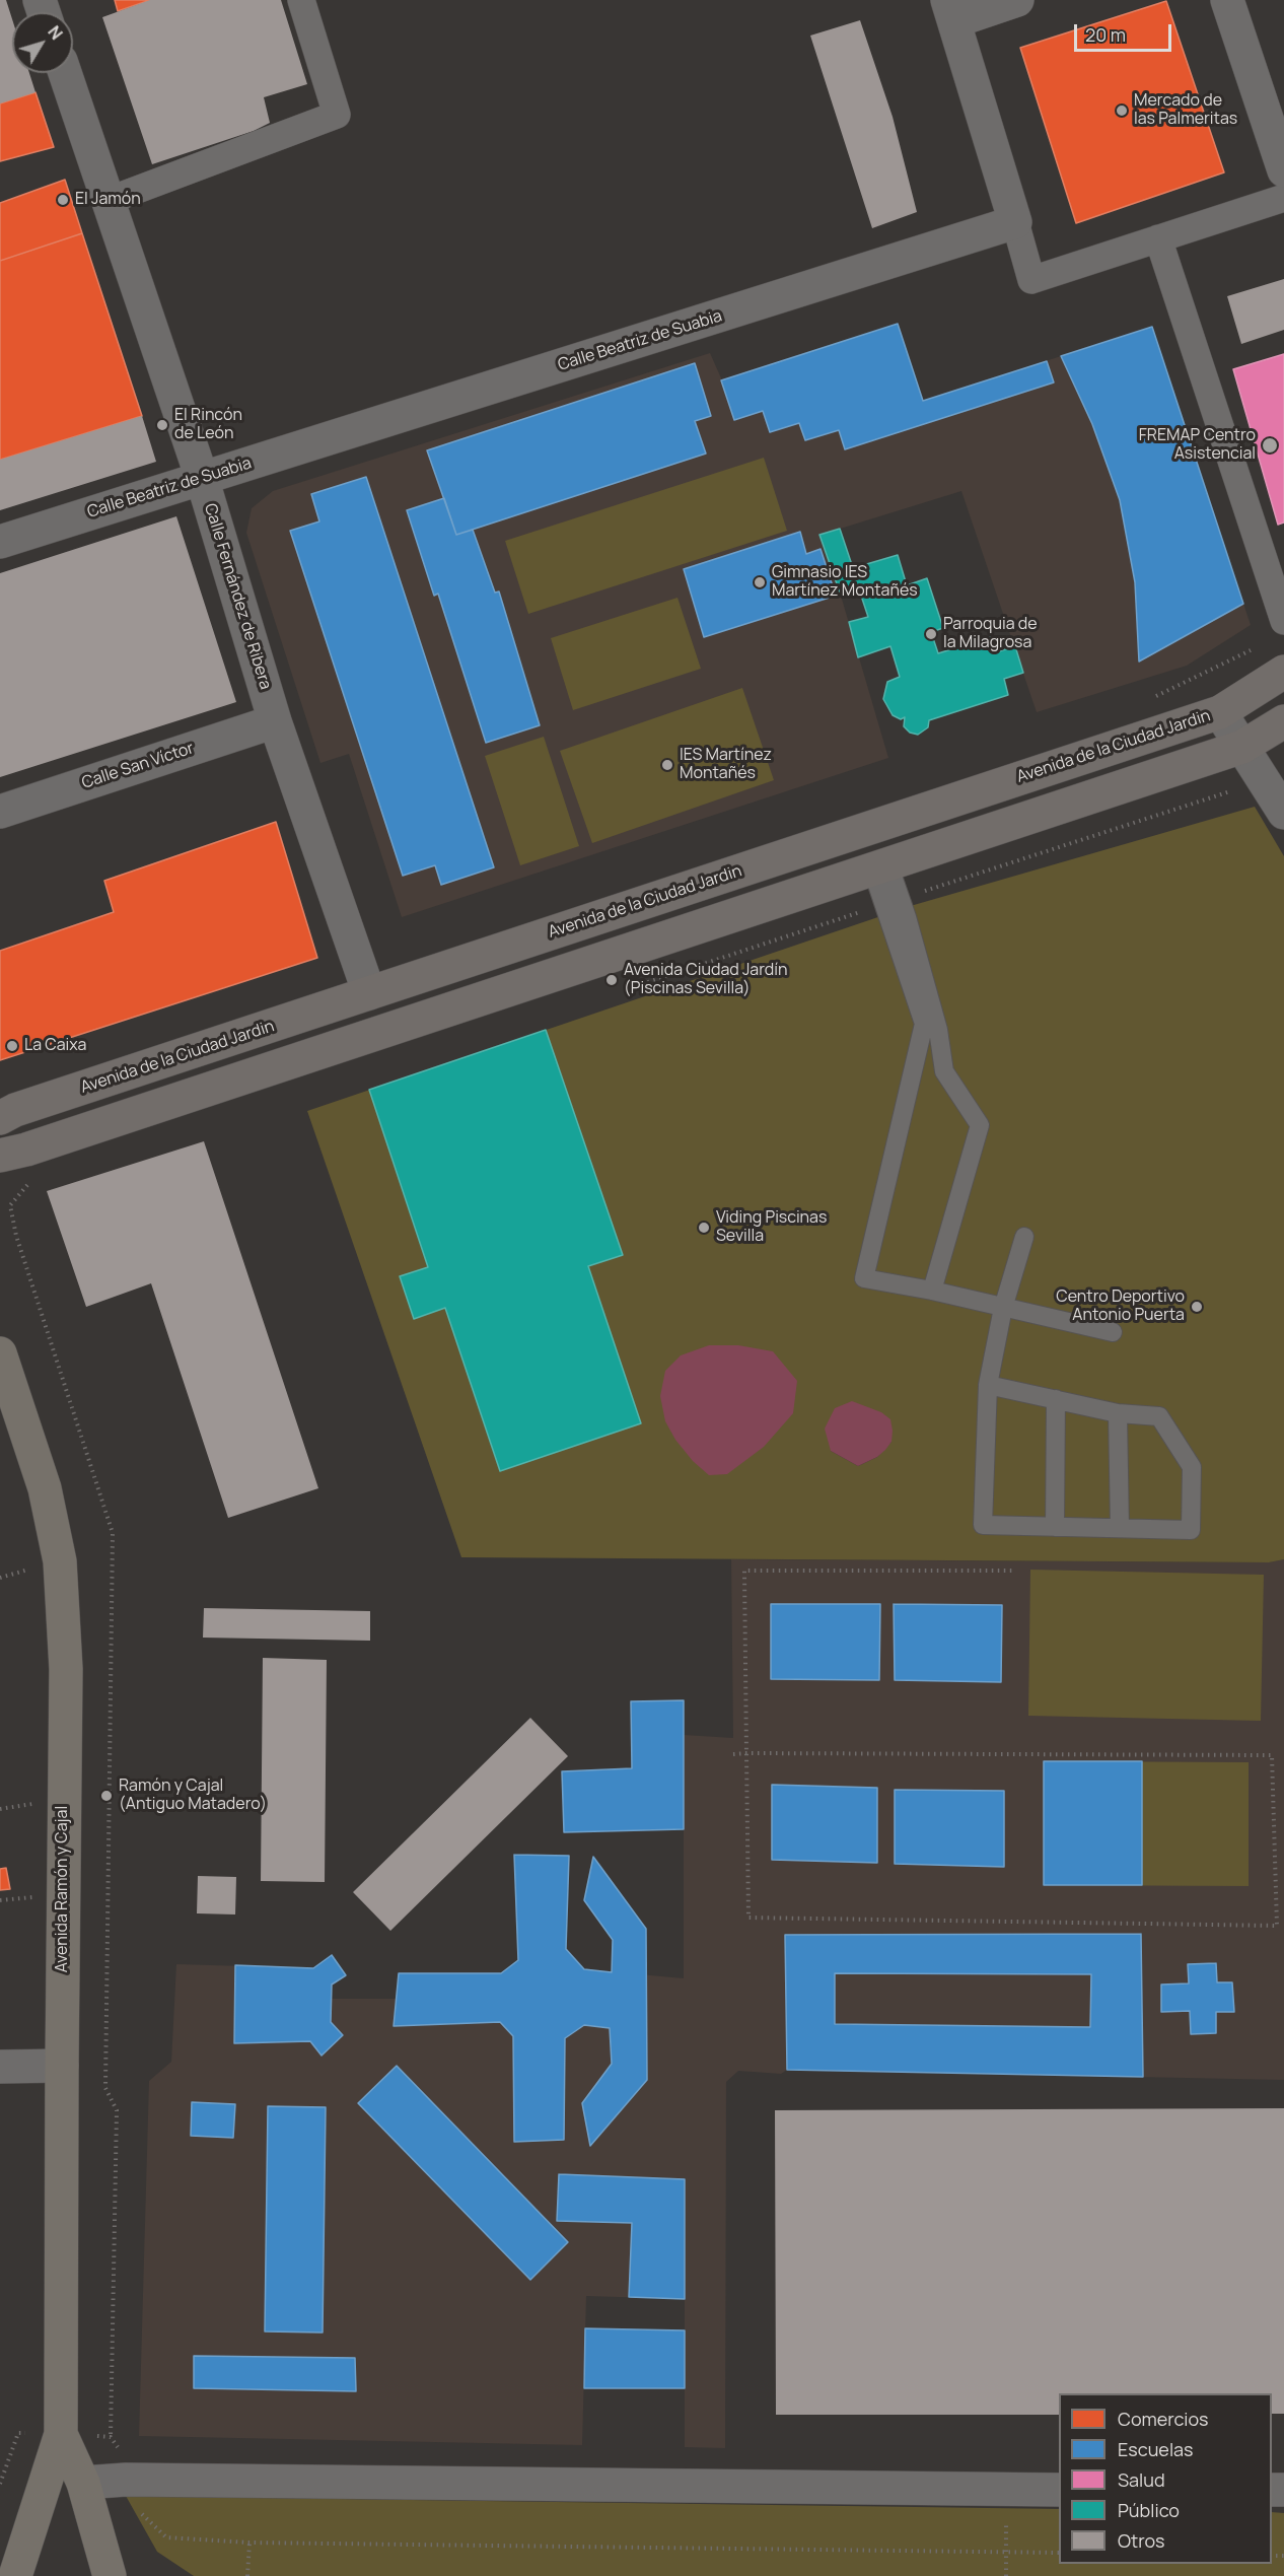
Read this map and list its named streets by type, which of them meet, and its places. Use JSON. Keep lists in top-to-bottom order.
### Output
{
  "streets": {
    "main road": ["Avenida de la Ciudad Jardin", "Avenida Ramón y Cajal"],
    "street": ["Calle Beatriz de Suabia", "Calle Fernández de Ribera", "Calle San Víctor"]
  },
  "crossings": [
    ["Calle Beatriz de Suabia", "Calle Fernández de Ribera"],
    ["Calle Fernández de Ribera", "Avenida de la Ciudad Jardin"],
    ["Calle Fernández de Ribera", "Calle San Víctor"]
  ],
  "places": [
    "Mercado de las Palmeritas",
    "El Jamón",
    "El Rincón de León",
    "FREMAP Centro Asistencial",
    "Gimnasio IES Martínez Montañés",
    "Parroquia de la Milagrosa",
    "IES Martínez Montañés",
    "Avenida Ciudad Jardín (Piscinas Sevilla)",
    "La Caixa",
    "Viding Piscinas Sevilla",
    "Centro Deportivo Antonio Puerta",
    "Ramón y Cajal (Antiguo Matadero)"
  ],
  "legend": [
    "Comercios",
    "Escuelas",
    "Salud",
    "Público",
    "Otros"
  ],
  "scale_bar": "20 m",
  "north": "top right"
}
